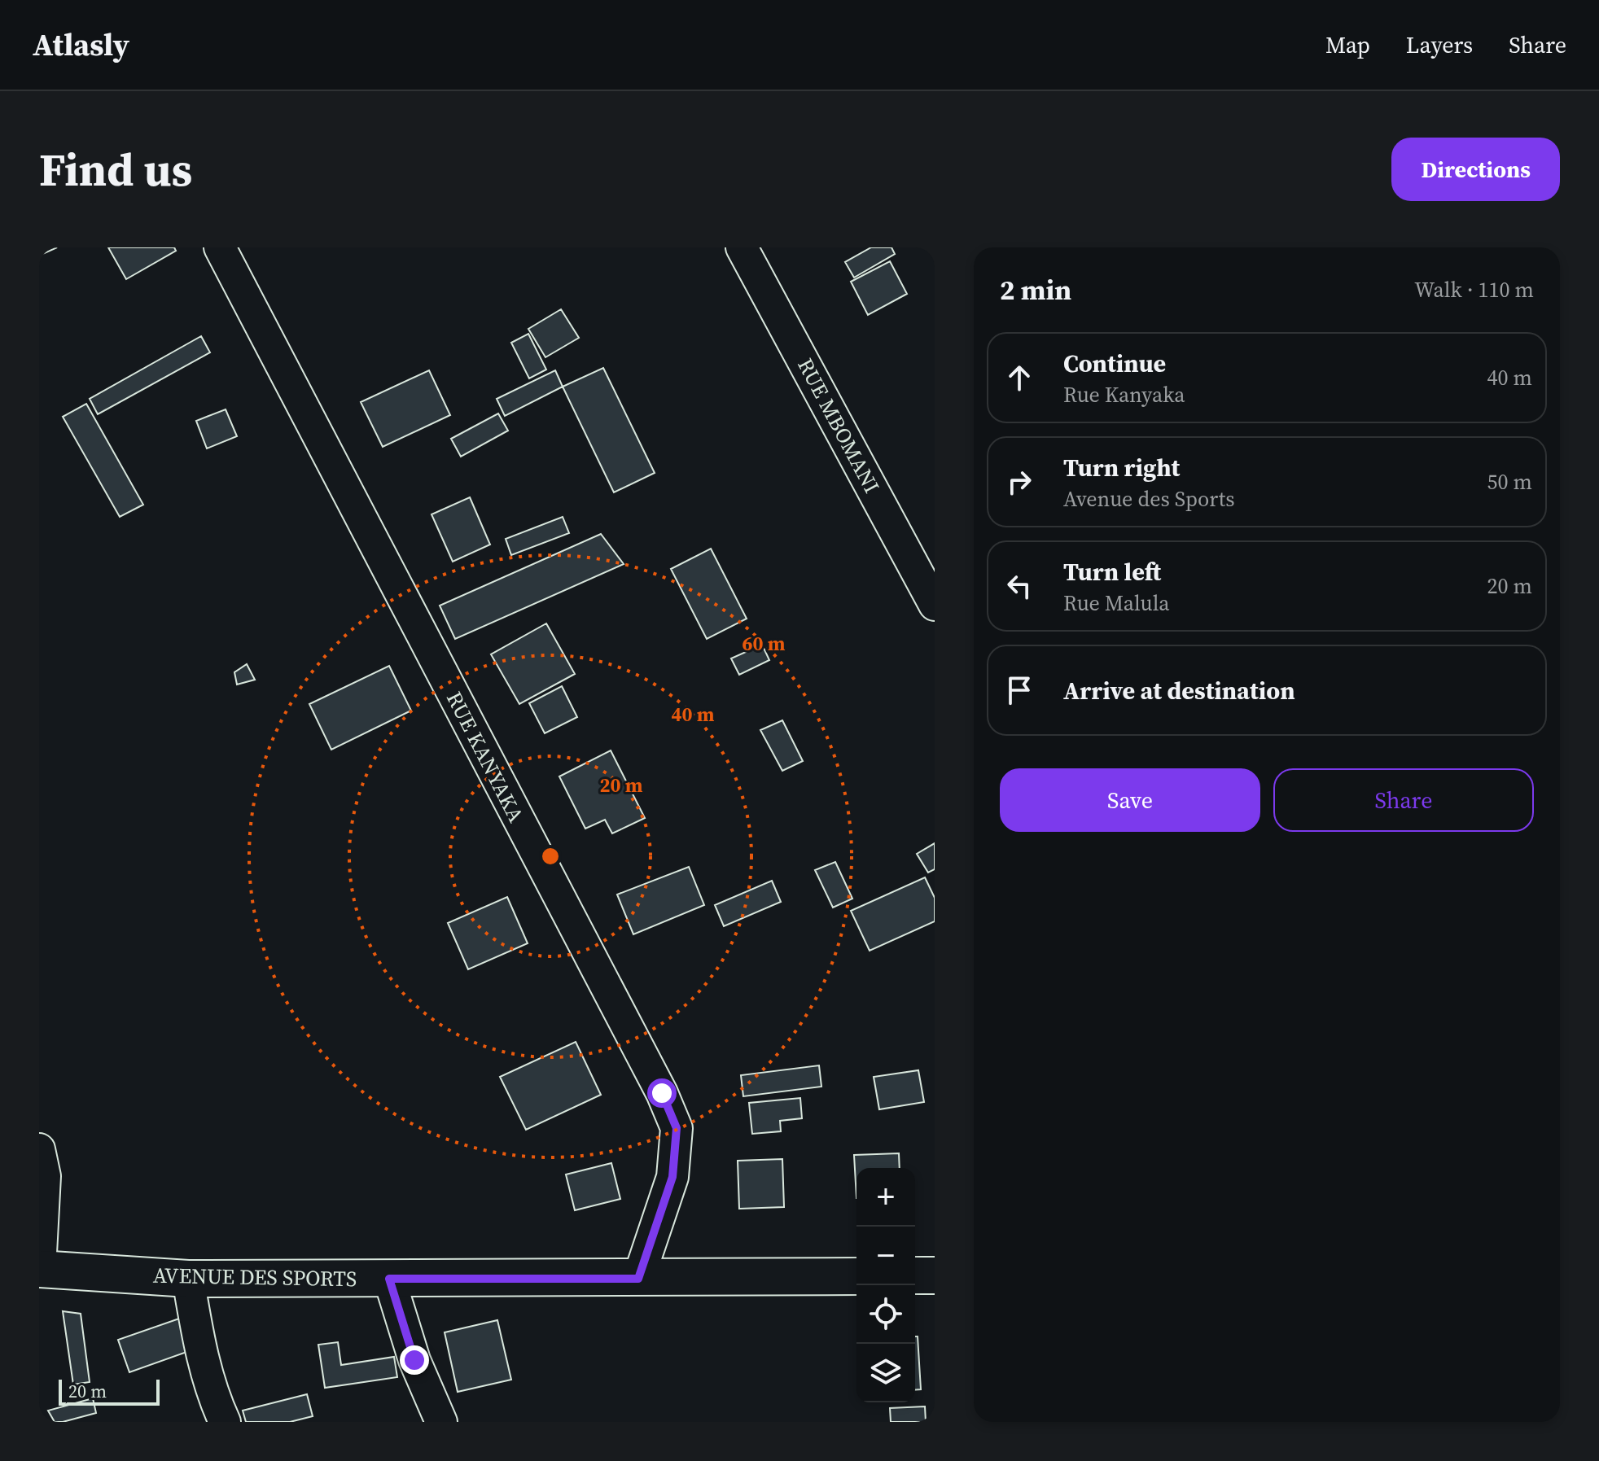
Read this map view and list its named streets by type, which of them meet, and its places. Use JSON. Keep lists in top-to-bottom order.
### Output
{
  "streets": {
    "street": ["RUE MBOMANI", "RUE KANYAKA", "AVENUE DES SPORTS"]
  },
  "crossings": [
    ["RUE KANYAKA", "AVENUE DES SPORTS"]
  ],
  "scale_bar": "20 m",
  "page": {
    "header": "Atlasly",
    "nav": ["Map", "Layers", "Share"],
    "buttons": [
      "Directions",
      ["Save", "Share"]
    ],
    "title": "Find us",
    "heading": ["2 min", "Walk · 110 m"],
    "list": [
      ["Continue", "Rue Kanyaka", "40 m"],
      ["Turn right", "Avenue des Sports", "50 m"],
      ["Turn left", "Rue Malula", "20 m"],
      "Arrive at destination"
    ],
    "map_buttons": ["+", "−"],
    "scale": "20 m"
  },
  "rings": ["60 m", "40 m", "20 m"]
}
